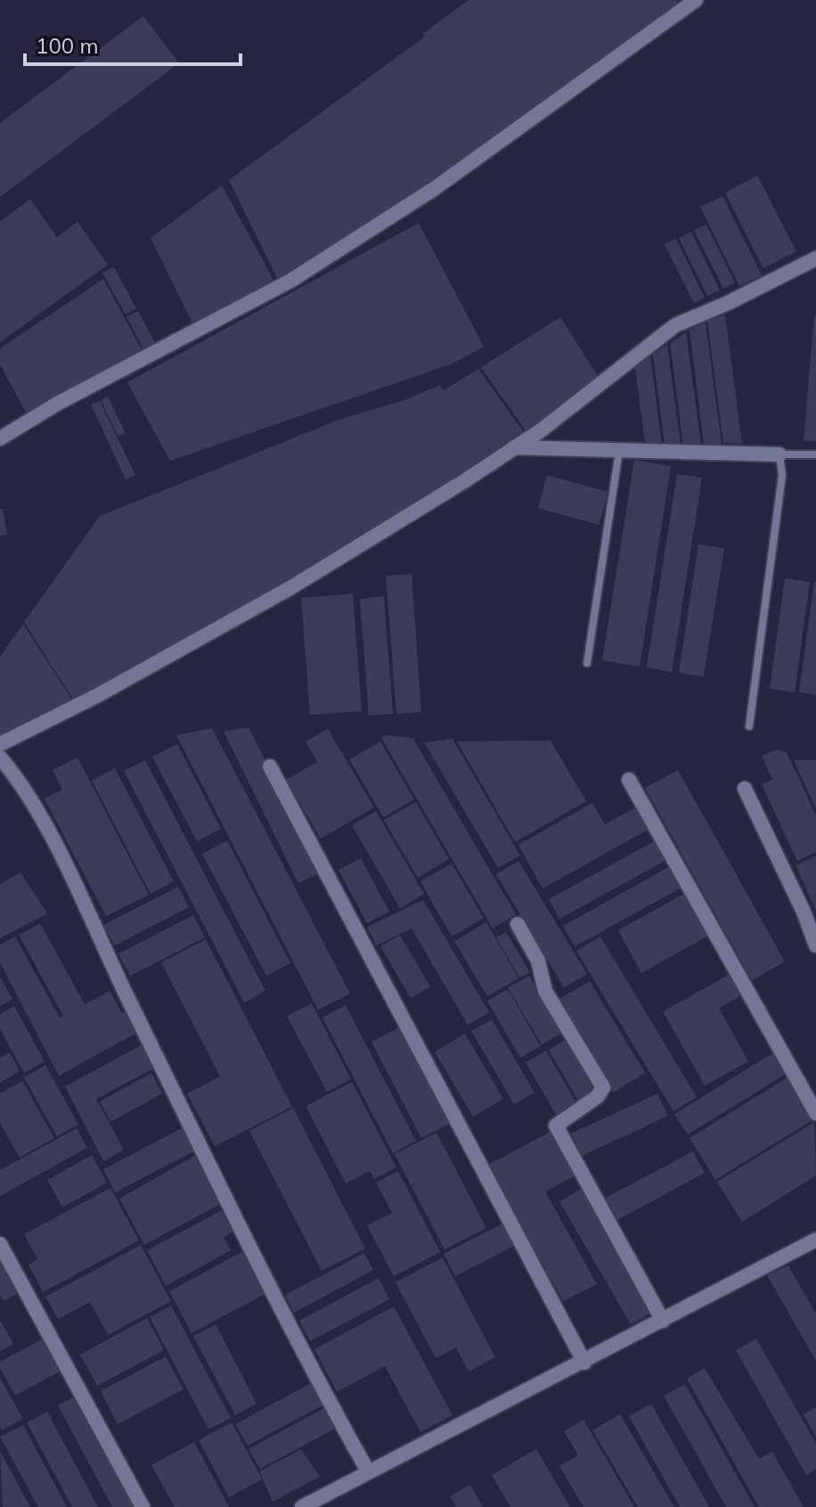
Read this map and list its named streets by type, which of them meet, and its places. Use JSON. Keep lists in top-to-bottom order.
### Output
{
  "scale_bar": "100 m"
}
